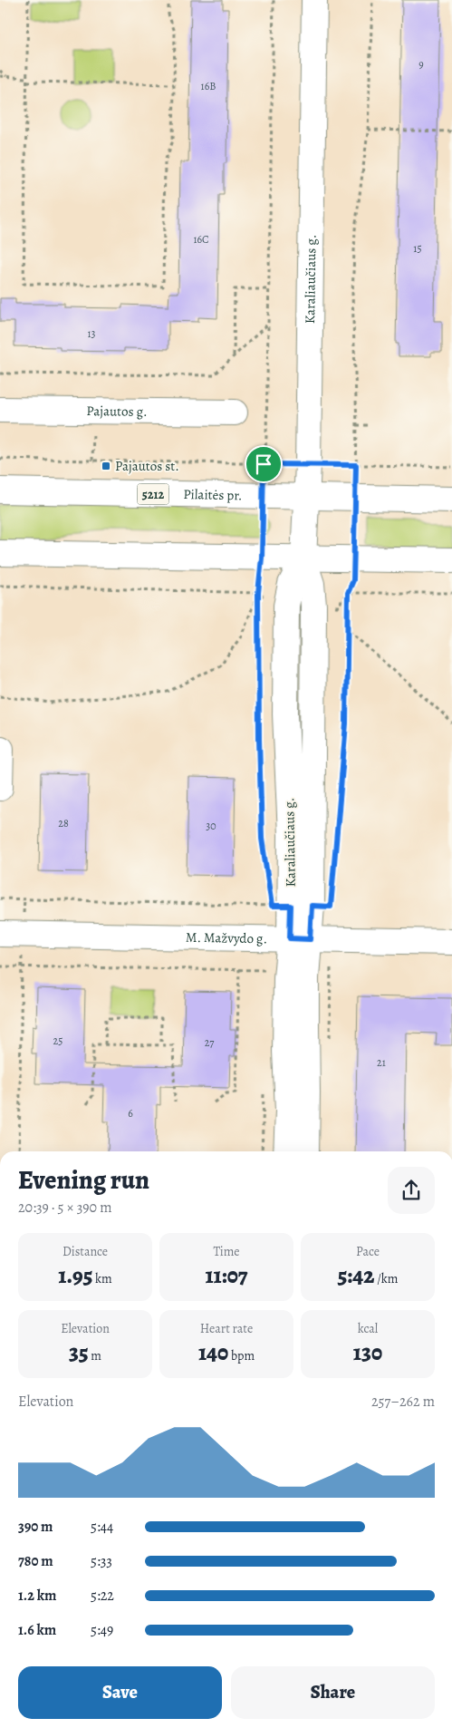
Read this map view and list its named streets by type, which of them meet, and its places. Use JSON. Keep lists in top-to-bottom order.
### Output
{
  "streets": {
    "street": [
      "Karaliaučiaus g.",
      "Pajautos g.",
      "5212",
      "Pilaitės pr.",
      "M. Mažvydo g."
    ]
  },
  "crossings": [
    ["Karaliaučiaus g.", "Pilaitės pr."],
    ["Karaliaučiaus g.", "M. Mažvydo g."]
  ],
  "places": {
    "transit": ["Pajautos st."]
  },
  "house_numbers": [
    "9",
    "16B",
    "16C",
    "15",
    "13",
    "28",
    "30",
    "25",
    "27",
    "21",
    "6"
  ],
  "page": {
    "heading": ["Evening run", "20:39 · 5 × 390 m"],
    "stats": [
      ["Distance", "1.95 km"],
      ["Time", "11:07"],
      ["Pace", "5:42 /km"],
      ["Elevation", "35 m"],
      ["Heart rate", "140 bpm"],
      ["kcal", "130"]
    ],
    "chart": ["Elevation", "257–262 m"],
    "list": [
      {
        "name": "390 m",
        "note": "5:44"
      },
      {
        "name": "780 m",
        "note": "5:33"
      },
      {
        "name": "1.2 km",
        "note": "5:22"
      },
      {
        "name": "1.6 km",
        "note": "5:49"
      }
    ],
    "buttons": ["Save", "Share"]
  }
}
